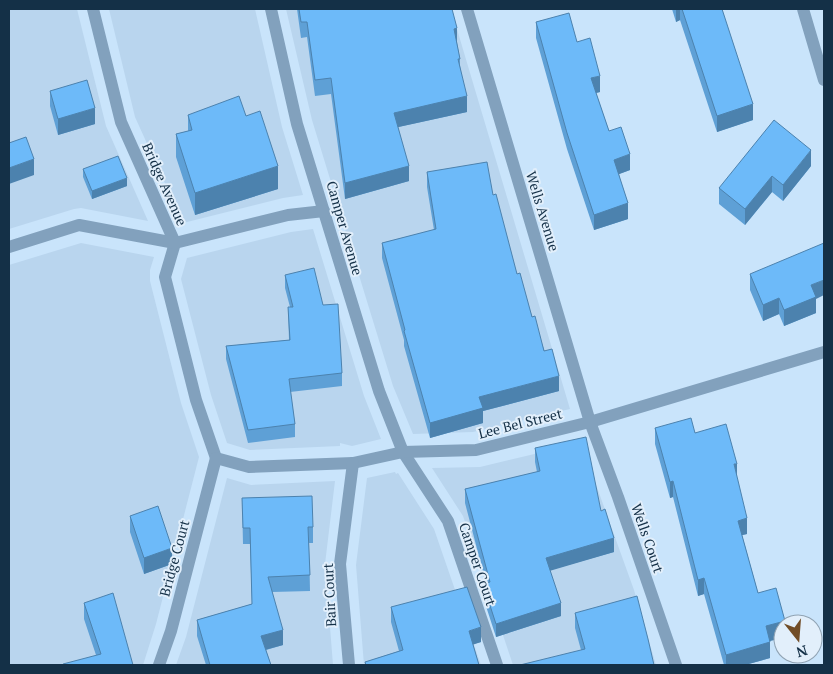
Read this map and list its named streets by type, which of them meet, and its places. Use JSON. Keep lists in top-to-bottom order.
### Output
{
  "streets": {
    "street": [
      "Bridge Avenue",
      "Wells Avenue",
      "Camper Avenue",
      "Lee Bel Street",
      "Wells Court",
      "Bridge Court",
      "Camper Court",
      "Bair Court"
    ]
  },
  "crossings": [
    ["Bridge Avenue", "Lee Bel Street"],
    ["Bridge Avenue", "Bridge Court"],
    ["Wells Avenue", "Lee Bel Street"],
    ["Wells Avenue", "Wells Court"],
    ["Camper Avenue", "Lee Bel Street"],
    ["Camper Avenue", "Camper Court"],
    ["Lee Bel Street", "Wells Court"],
    ["Lee Bel Street", "Bridge Court"],
    ["Lee Bel Street", "Camper Court"],
    ["Lee Bel Street", "Bair Court"]
  ],
  "north": "bottom"
}
